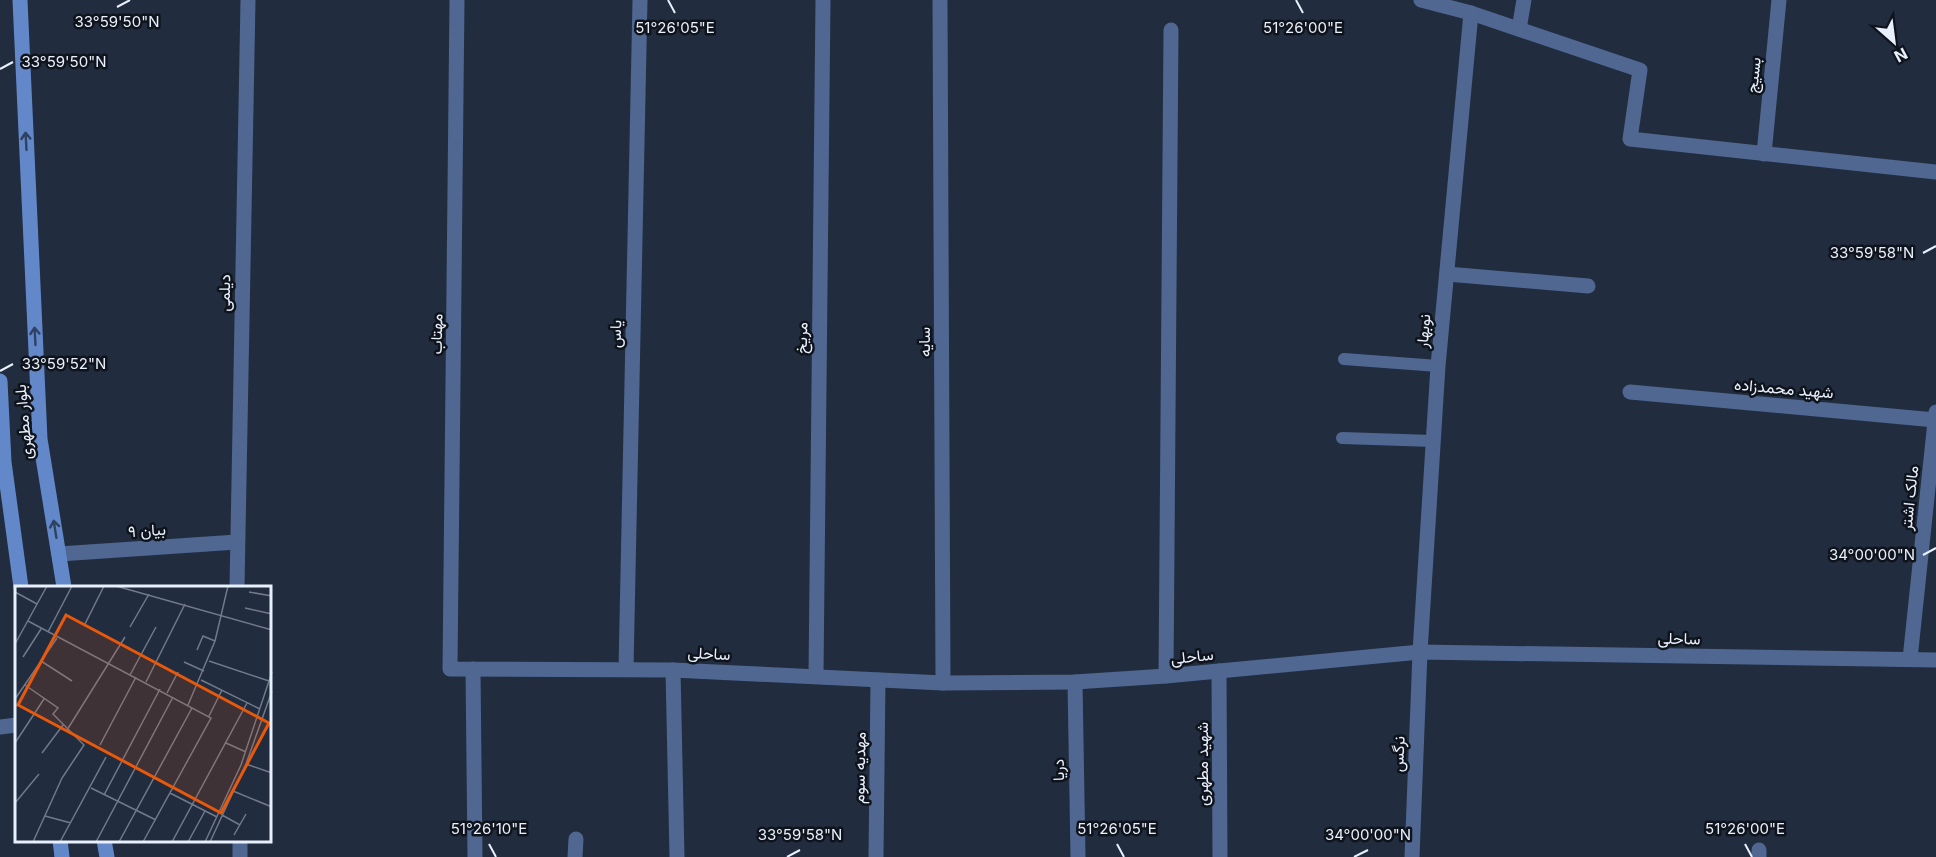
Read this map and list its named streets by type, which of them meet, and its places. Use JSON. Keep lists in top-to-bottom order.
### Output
{
  "streets": {
    "main road": ["بلوار مطهری"],
    "street": [
      "بسیج",
      "دیلمی",
      "نوبهار",
      "مهتاب",
      "یاس",
      "مریخ",
      "سایه",
      "شهید محمدزاده",
      "مالک اشتر",
      "بیان ۹",
      "ساحلی",
      "نرگس",
      "شهید مطهری",
      "مهدیه سوم",
      "دریا"
    ]
  },
  "crossings": [
    ["دیلمی", "بیان ۹"],
    ["نوبهار", "ساحلی"],
    ["نوبهار", "نرگس"],
    ["مهتاب", "ساحلی"],
    ["یاس", "ساحلی"],
    ["مریخ", "ساحلی"],
    ["سایه", "ساحلی"],
    ["شهید محمدزاده", "مالک اشتر"],
    ["بلوار مطهری", "بیان ۹"],
    ["مالک اشتر", "ساحلی"],
    ["ساحلی", "نرگس"],
    ["ساحلی", "شهید مطهری"],
    ["ساحلی", "مهدیه سوم"],
    ["ساحلی", "دریا"]
  ],
  "north": "bottom right",
  "coordinates": [
    "33°59'50\"N",
    "51°26'05\"E",
    "51°26'00\"E",
    "33°59'58\"N",
    "33°59'52\"N",
    "34°00'00\"N",
    "51°26'10\"E"
  ]
}
